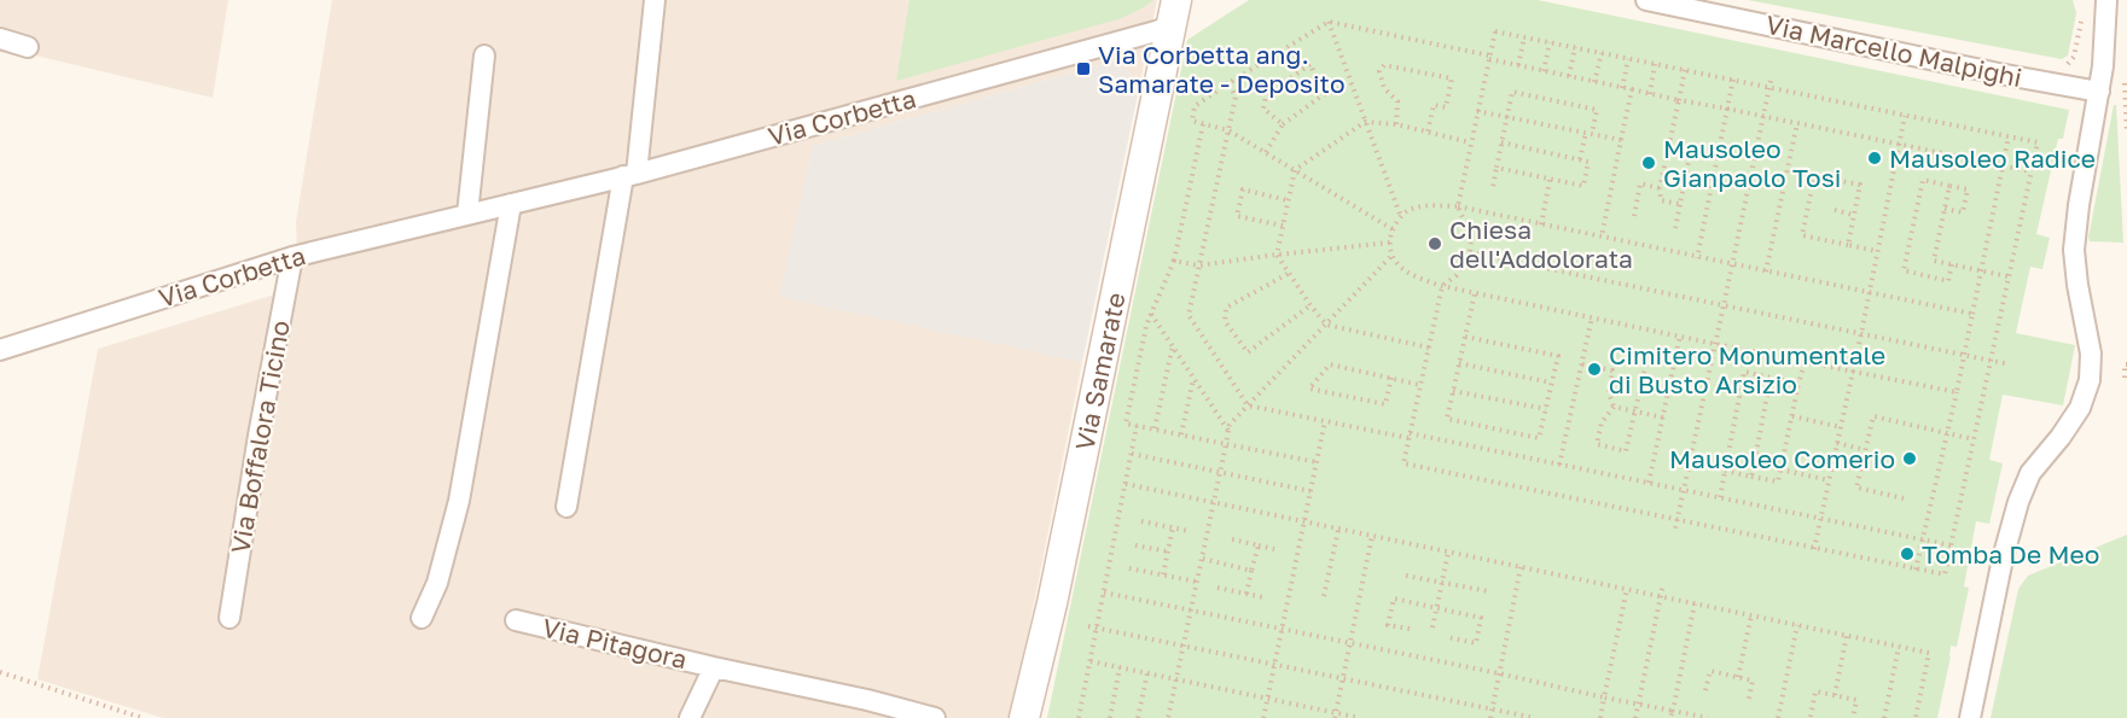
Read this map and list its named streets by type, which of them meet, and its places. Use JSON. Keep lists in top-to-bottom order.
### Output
{
  "streets": {
    "street": [
      "Via Marcello Malpighi",
      "Via Corbetta",
      "Via Samarate",
      "Via Boffalora Ticino",
      "Via Pitagora"
    ]
  },
  "crossings": [
    ["Via Corbetta", "Via Samarate"],
    ["Via Corbetta", "Via Boffalora Ticino"]
  ],
  "places": {
    "transit": ["Via Corbetta ang. Samarate - Deposito"],
    "other": [
      "Mausoleo Radice",
      "Mausoleo Gianpaolo Tosi",
      "Chiesa dell'Addolorata",
      "Cimitero Monumentale di Busto Arsizio",
      "Mausoleo Comerio",
      "Tomba De Meo"
    ]
  }
}
